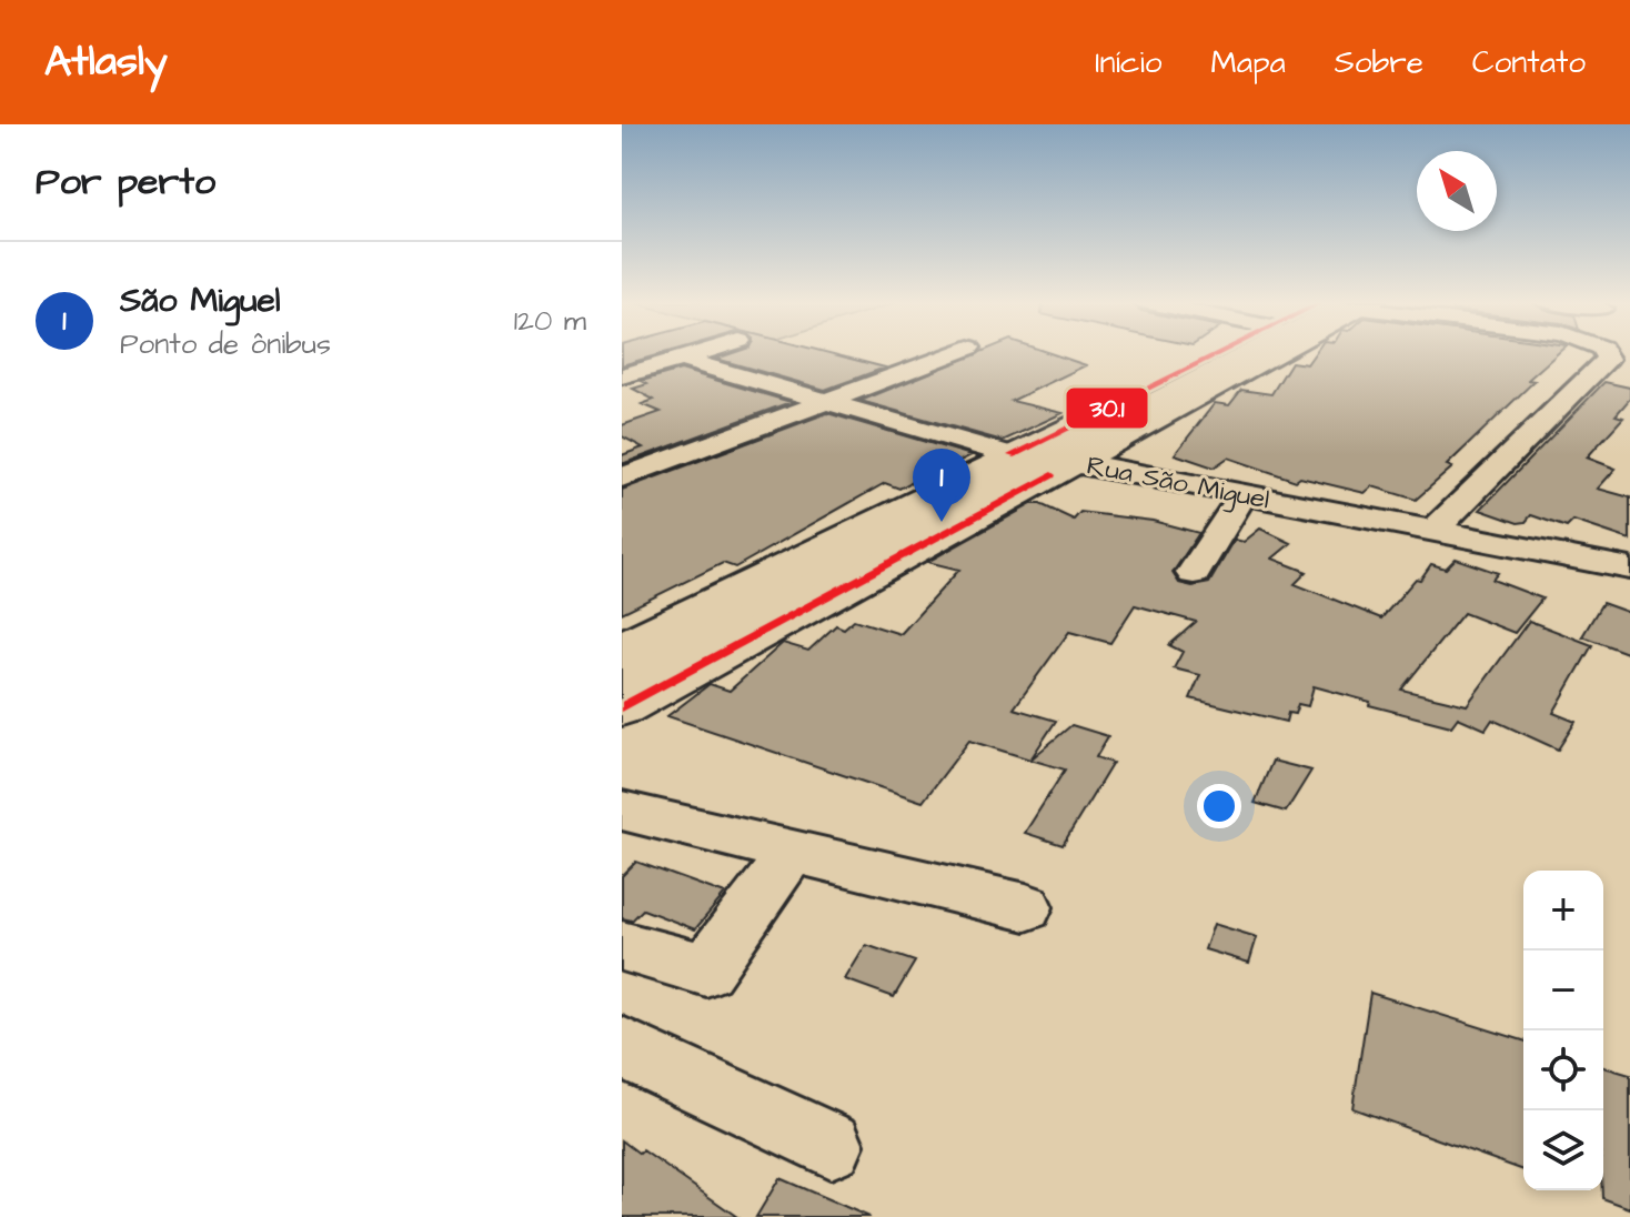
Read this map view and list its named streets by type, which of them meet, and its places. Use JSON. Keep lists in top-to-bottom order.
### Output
{
  "streets": {
    "street": ["Rua São Miguel"]
  },
  "lines": ["transit line 30.1"],
  "north": "top left",
  "page": {
    "header": "Atlasly",
    "nav": [
      "Início",
      "Mapa",
      "Sobre",
      "Contato"
    ],
    "heading": "Por perto",
    "list": [
      {
        "mark": "1",
        "name": "São Miguel",
        "note": "Ponto de ônibus",
        "value": "120 m"
      }
    ],
    "pins": "1",
    "map_buttons": ["+", "−"]
  }
}
